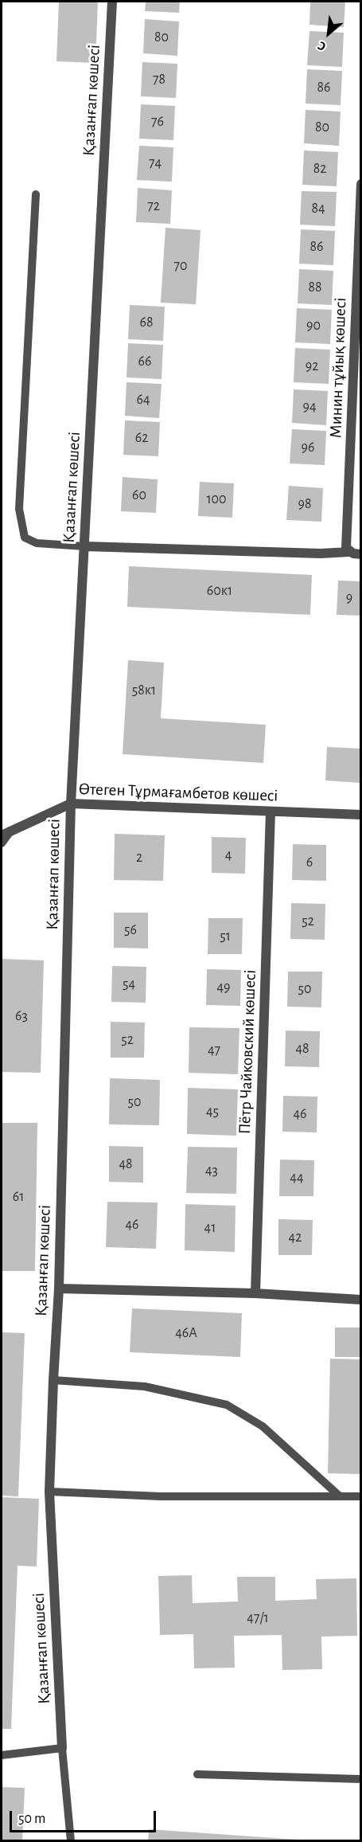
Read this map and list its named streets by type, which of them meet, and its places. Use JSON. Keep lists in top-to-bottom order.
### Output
{
  "streets": {
    "street": [
      "Қазанғап көшесі",
      "Минин тұйық көшесі",
      "Өтеген Тұрмағамбетов көшесі",
      "Пётр Чайковский көшесі"
    ]
  },
  "crossings": [
    ["Қазанғап көшесі", "Өтеген Тұрмағамбетов көшесі"],
    ["Өтеген Тұрмағамбетов көшесі", "Пётр Чайковский көшесі"]
  ],
  "house_numbers": [
    "80",
    "78",
    "86",
    "76",
    "80",
    "74",
    "82",
    "72",
    "84",
    "86",
    "70",
    "88",
    "68",
    "90",
    "66",
    "92",
    "64",
    "94",
    "62",
    "96",
    "60",
    "100",
    "98",
    "60к1",
    "9",
    "58к1",
    "4",
    "2",
    "6",
    "52",
    "56",
    "51",
    "54",
    "49",
    "50",
    "63",
    "52",
    "48",
    "47",
    "50",
    "45",
    "46",
    "48",
    "43",
    "44",
    "61",
    "46",
    "41",
    "42",
    "46А",
    "47/1"
  ],
  "scale_bar": "50 m",
  "north": "bottom left"
}
